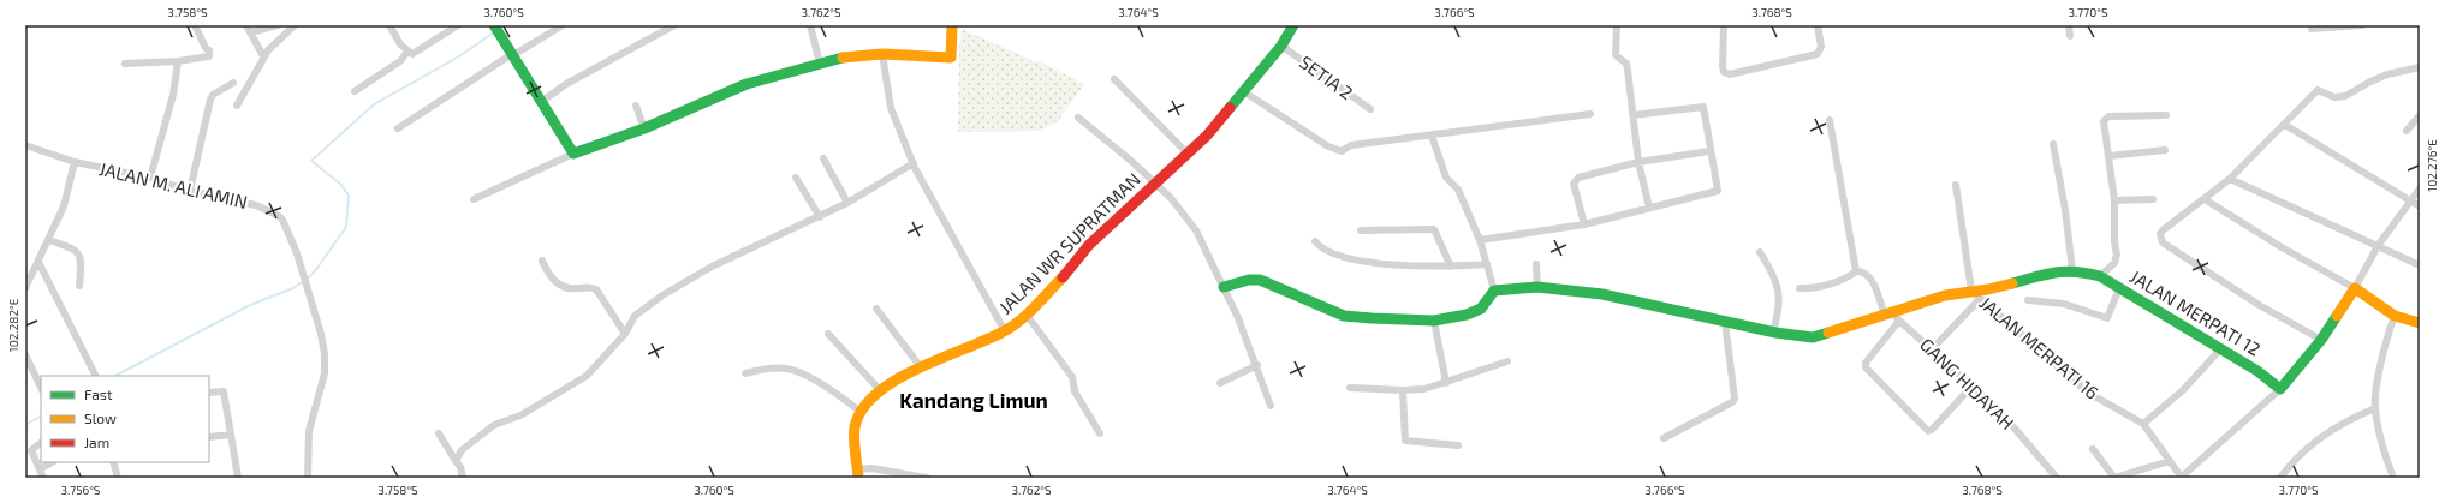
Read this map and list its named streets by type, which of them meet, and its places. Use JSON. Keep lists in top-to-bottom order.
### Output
{
  "streets": {
    "main road": ["JALAN WR SUPRATMAN", "JALAN MERPATI 12"],
    "street": [
      "SETIA 2",
      "JALAN M. ALI AMIN",
      "JALAN MERPATI 16",
      "GANG HIDAYAH"
    ]
  },
  "crossings": [
    ["SETIA 2", "JALAN WR SUPRATMAN"],
    ["JALAN MERPATI 12", "JALAN MERPATI 16"],
    ["JALAN MERPATI 12", "GANG HIDAYAH"]
  ],
  "districts": ["Kandang Limun"],
  "legend": ["Fast", "Slow", "Jam"],
  "coordinates": [
    "3.758°S",
    "3.760°S",
    "3.762°S",
    "3.764°S",
    "3.766°S",
    "3.768°S",
    "3.770°S",
    "102.276°E",
    "102.282°E",
    "3.756°S"
  ]
}
